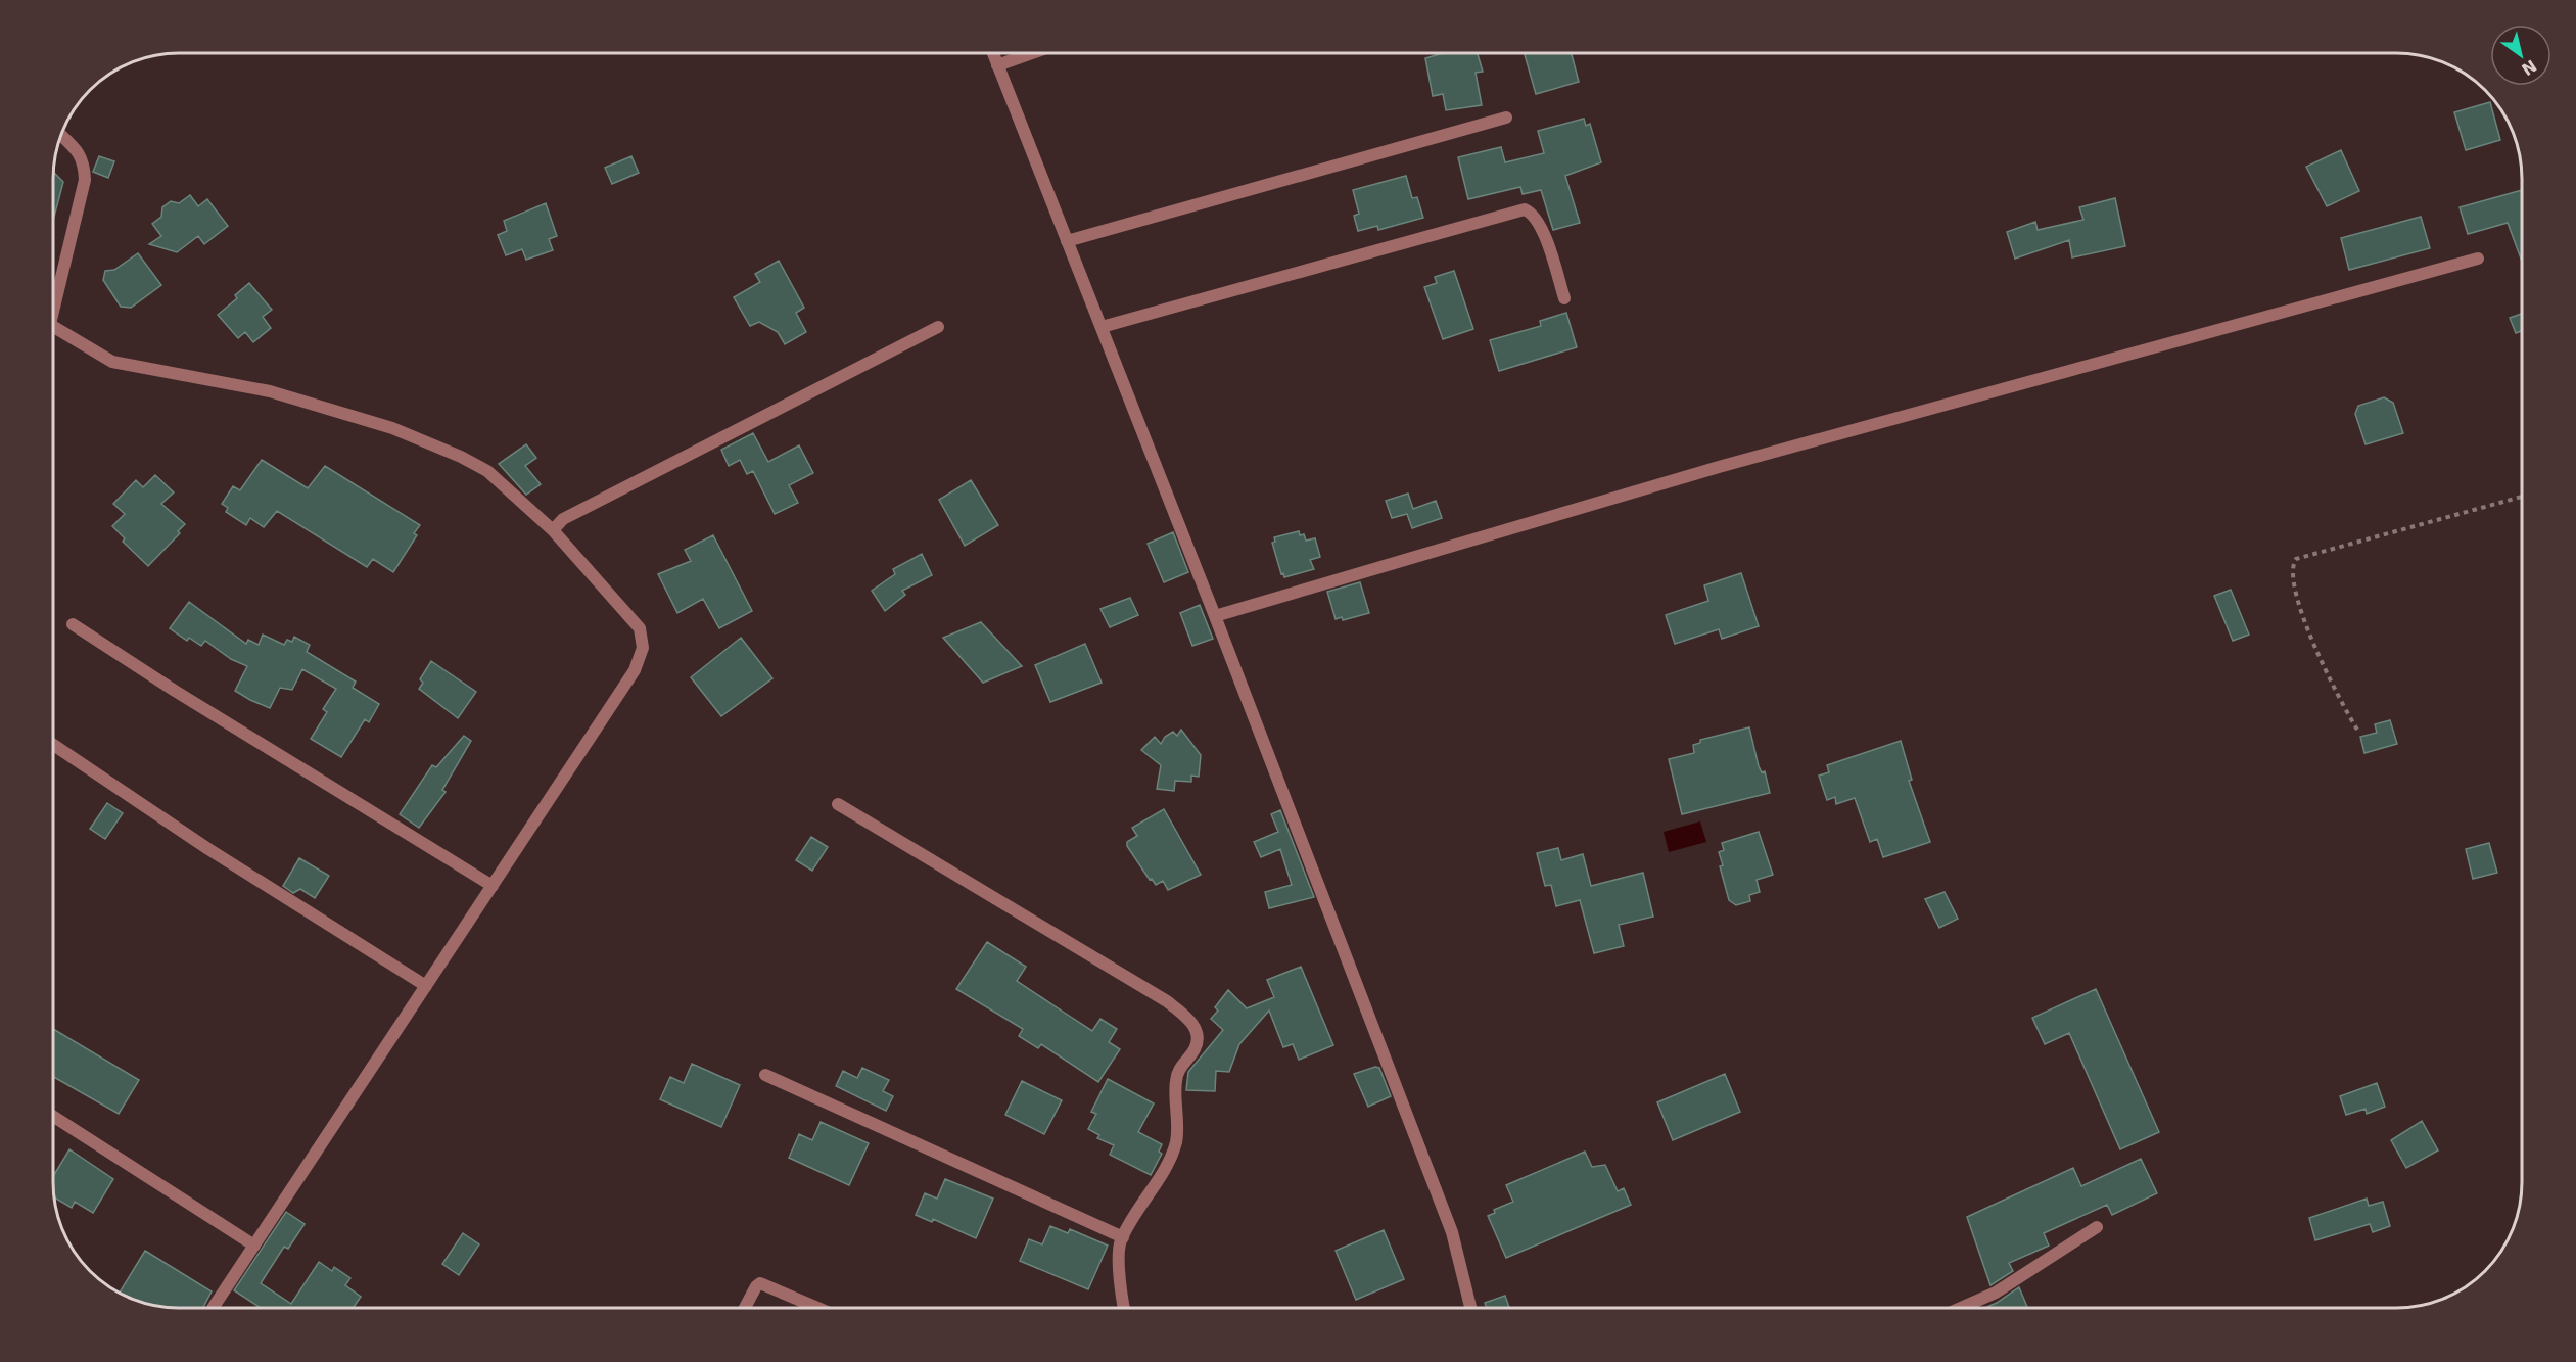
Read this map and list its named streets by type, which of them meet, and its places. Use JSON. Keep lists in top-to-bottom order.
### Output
{
  "north": "bottom right"
}
